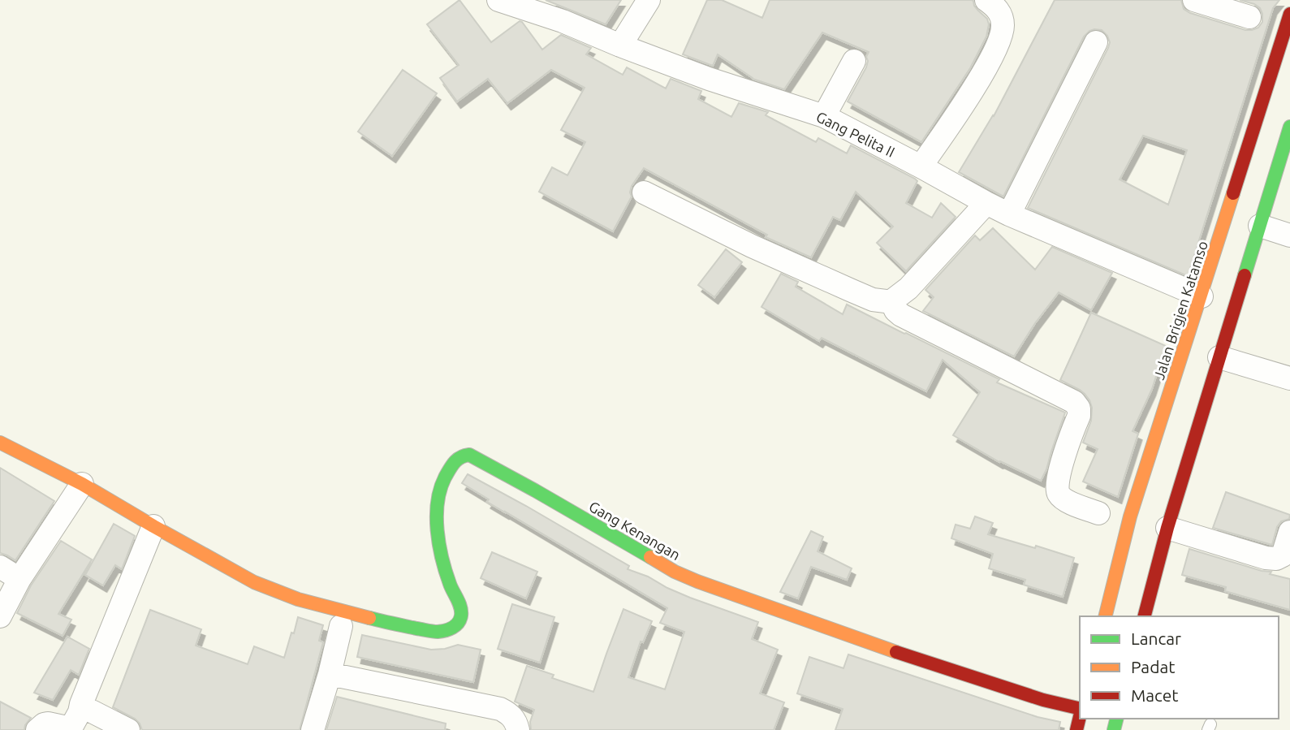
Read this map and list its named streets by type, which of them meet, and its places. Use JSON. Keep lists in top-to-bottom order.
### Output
{
  "streets": {
    "street": ["Gang Pelita II", "Jalan Brigjen Katamso", "Gang Kenangan"]
  },
  "crossings": [
    ["Gang Pelita II", "Jalan Brigjen Katamso"]
  ],
  "legend": ["Lancar", "Padat", "Macet"]
}
